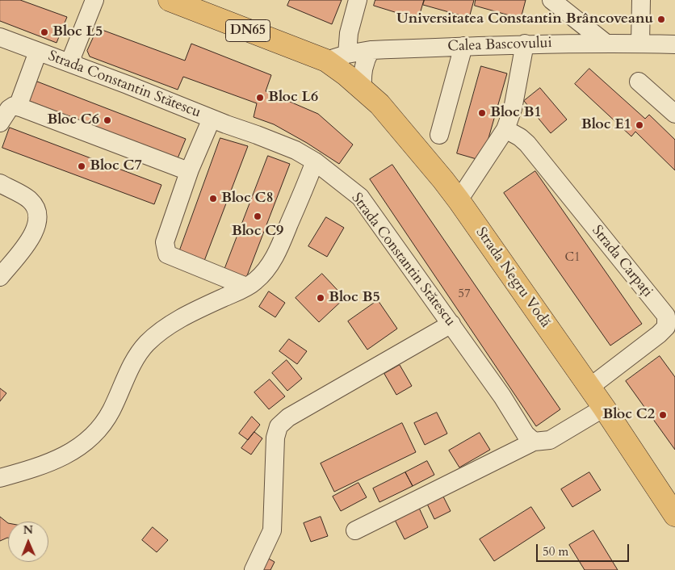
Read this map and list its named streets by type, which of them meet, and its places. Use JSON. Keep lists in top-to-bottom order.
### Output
{
  "streets": {
    "main road": ["DN65", "Strada Negru Vodă"],
    "street": ["Calea Bascovului", "Strada Constantin Stătescu", "Strada Carpați"]
  },
  "crossings": [
    ["DN65", "Calea Bascovului"],
    ["DN65", "Strada Negru Vodă"],
    ["Calea Bascovului", "Strada Negru Vodă"],
    ["Strada Carpați", "Strada Negru Vodă"]
  ],
  "places": [
    "Universitatea Constantin Brâncoveanu",
    "Bloc L5",
    "Bloc L6",
    "Bloc B1",
    "Bloc C6",
    "Bloc E1",
    "Bloc C7",
    "Bloc C8",
    "Bloc C9",
    "Bloc B5",
    "Bloc C2"
  ],
  "house_numbers": ["C1", "57"],
  "scale_bar": "50 m",
  "north": "top"
}
